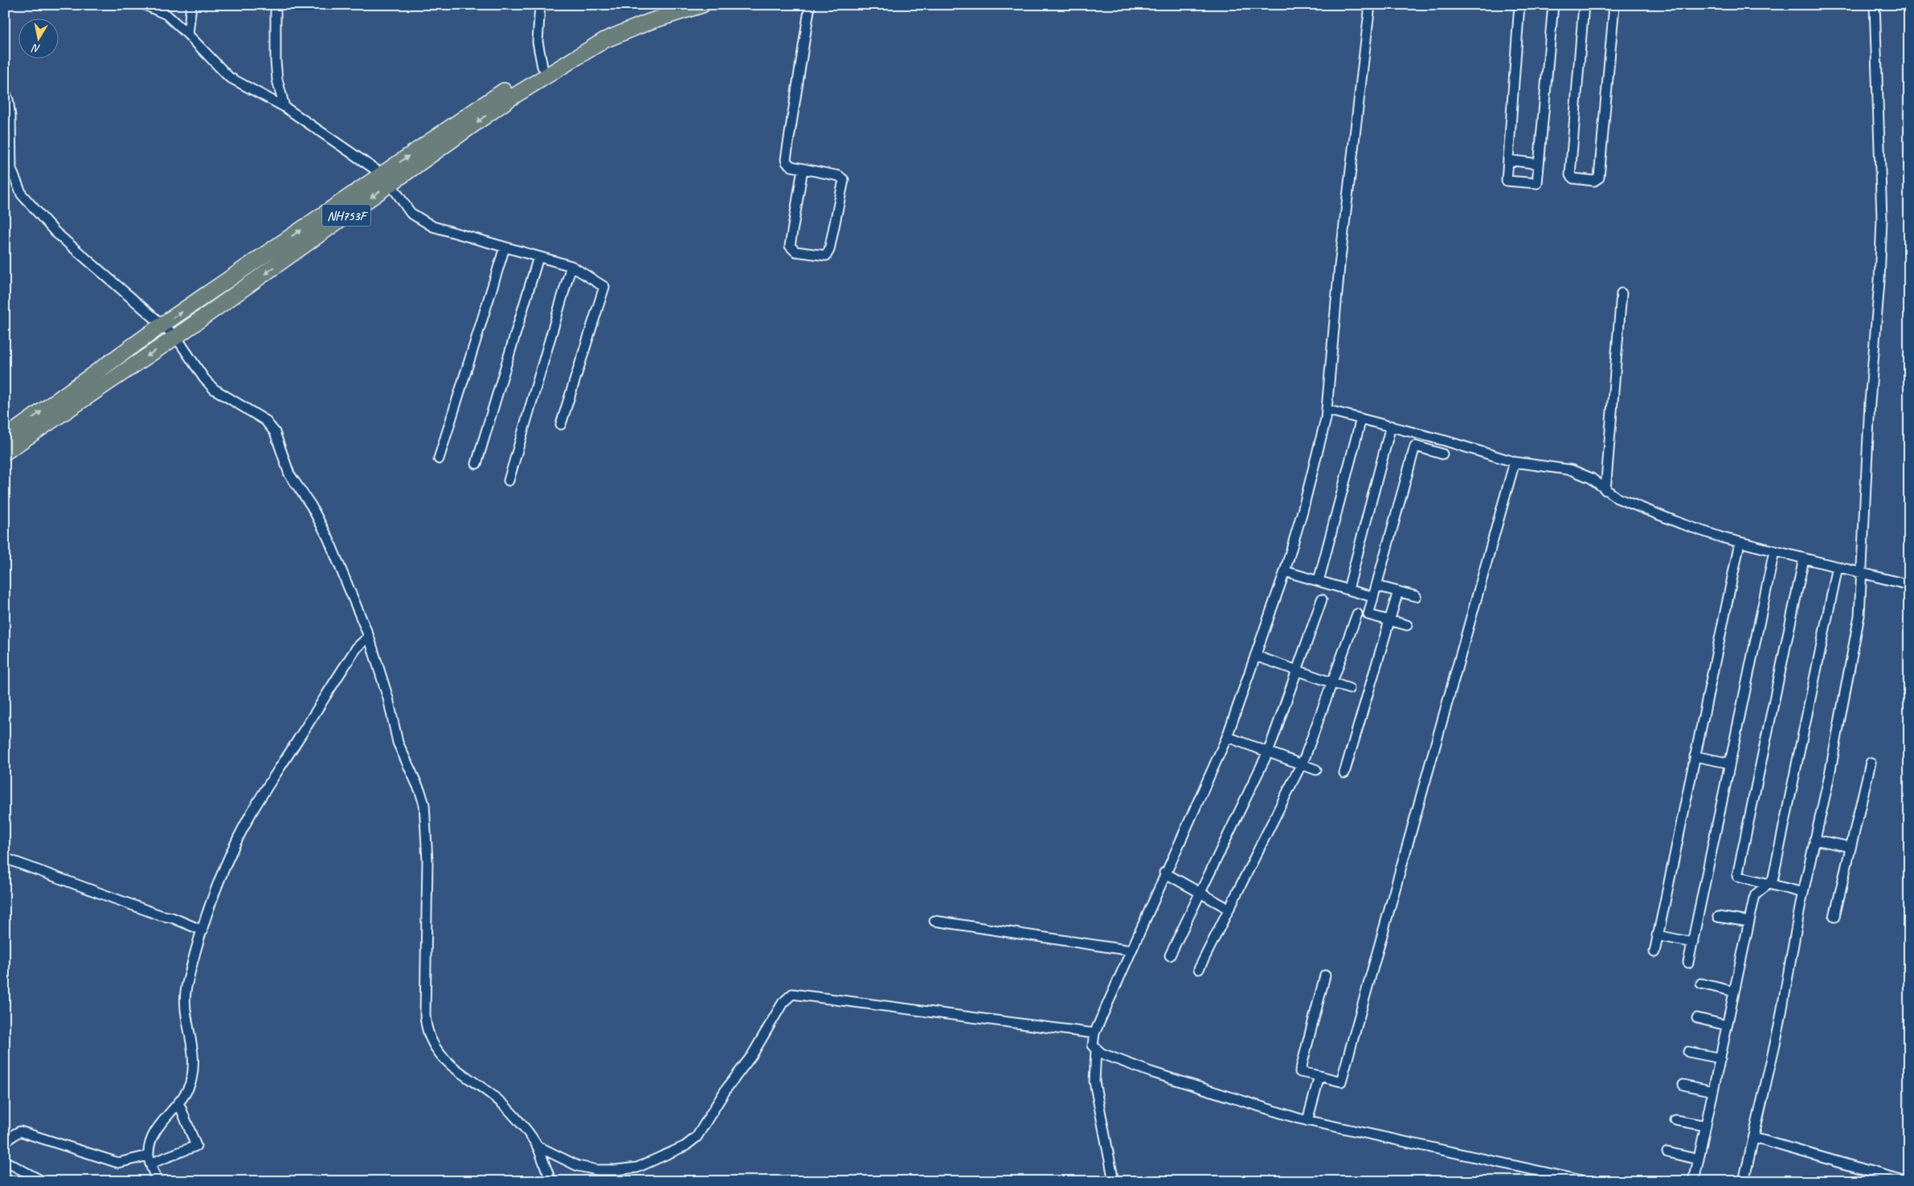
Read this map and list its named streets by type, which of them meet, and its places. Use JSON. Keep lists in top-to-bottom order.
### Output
{
  "streets": {
    "highway": ["NH753F"]
  },
  "north": "bottom"
}
